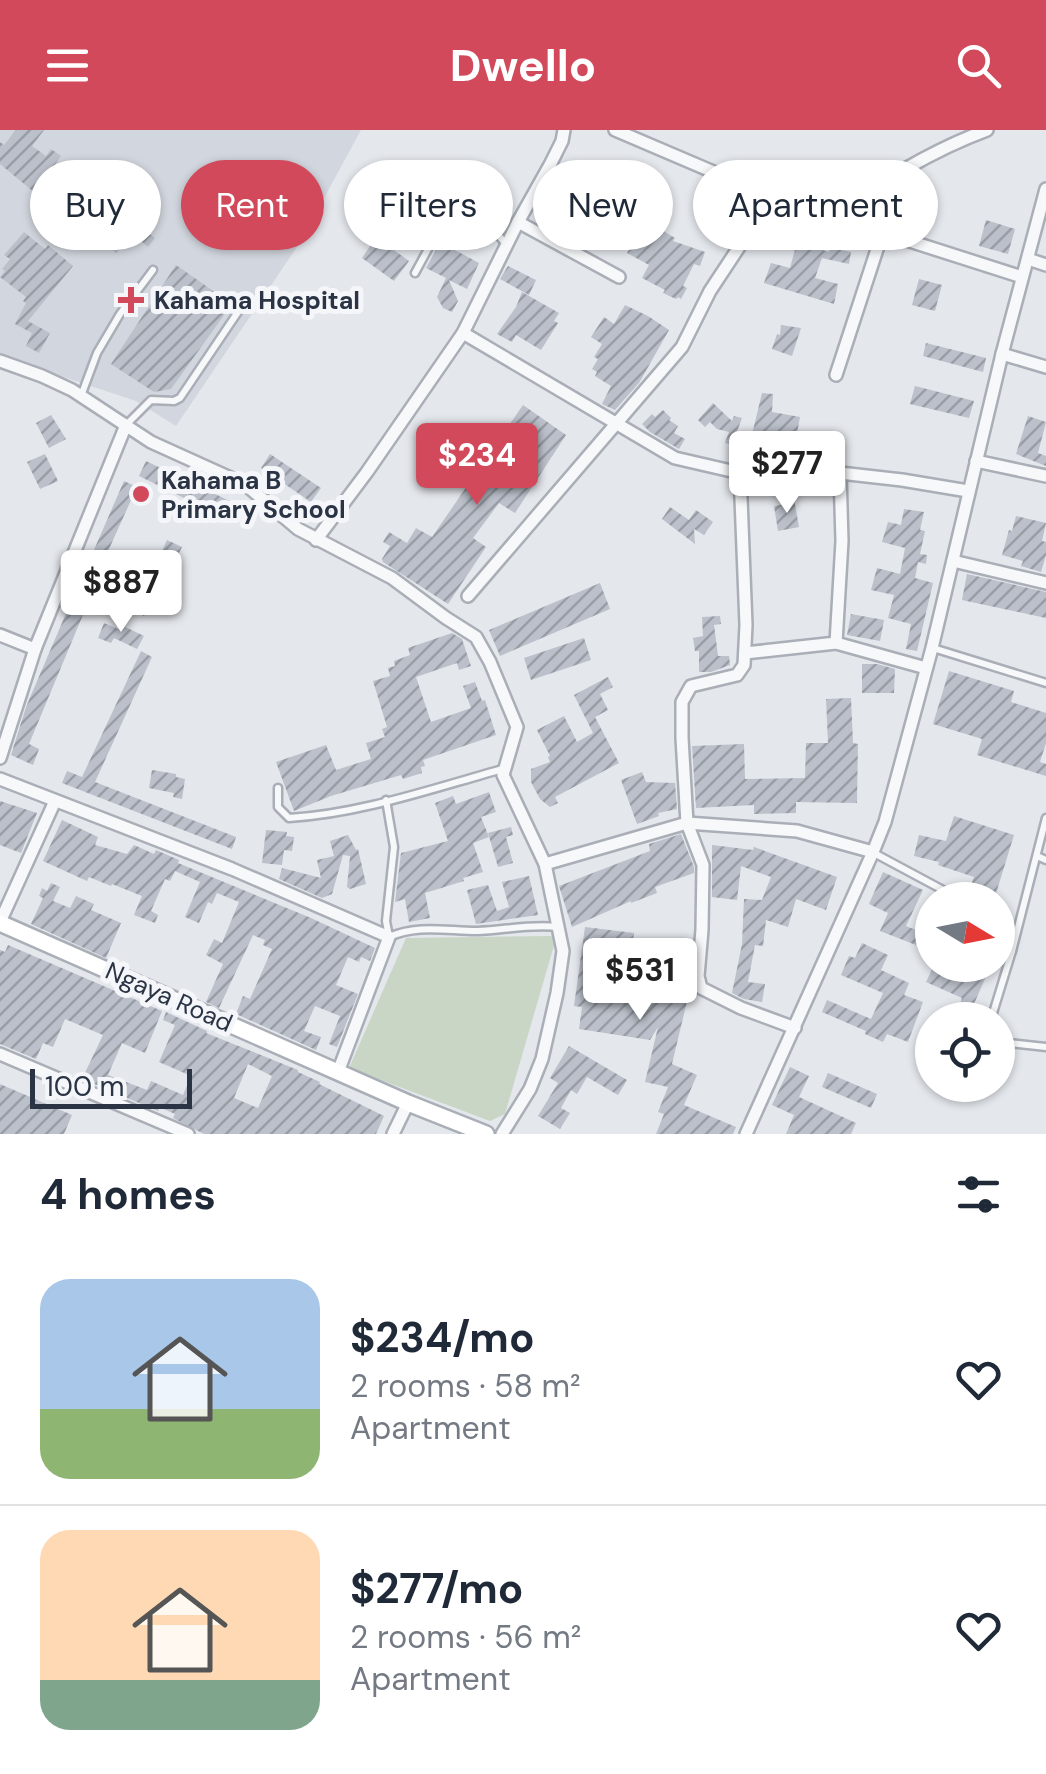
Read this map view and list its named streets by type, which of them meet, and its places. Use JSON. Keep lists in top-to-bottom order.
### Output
{
  "streets": {
    "street": ["Ngaya Road"]
  },
  "places": {
    "health": ["Kahama Hospital"],
    "other": ["Kahama B Primary School"]
  },
  "scale_bar": "100 m",
  "north": "right",
  "page": {
    "header": "Dwello",
    "chip": [
      "Buy",
      "Rent",
      "Filters",
      "New",
      "Apartment"
    ],
    "price": [
      "$234",
      "$277",
      "$887",
      "$531"
    ],
    "scale": "100 m",
    "heading": "4 homes",
    "list": [
      {
        "name": "$234/mo",
        "note": "2 rooms · 58 m² · Apartment"
      },
      {
        "name": "$277/mo",
        "note": "2 rooms · 56 m² · Apartment"
      }
    ]
  }
}
